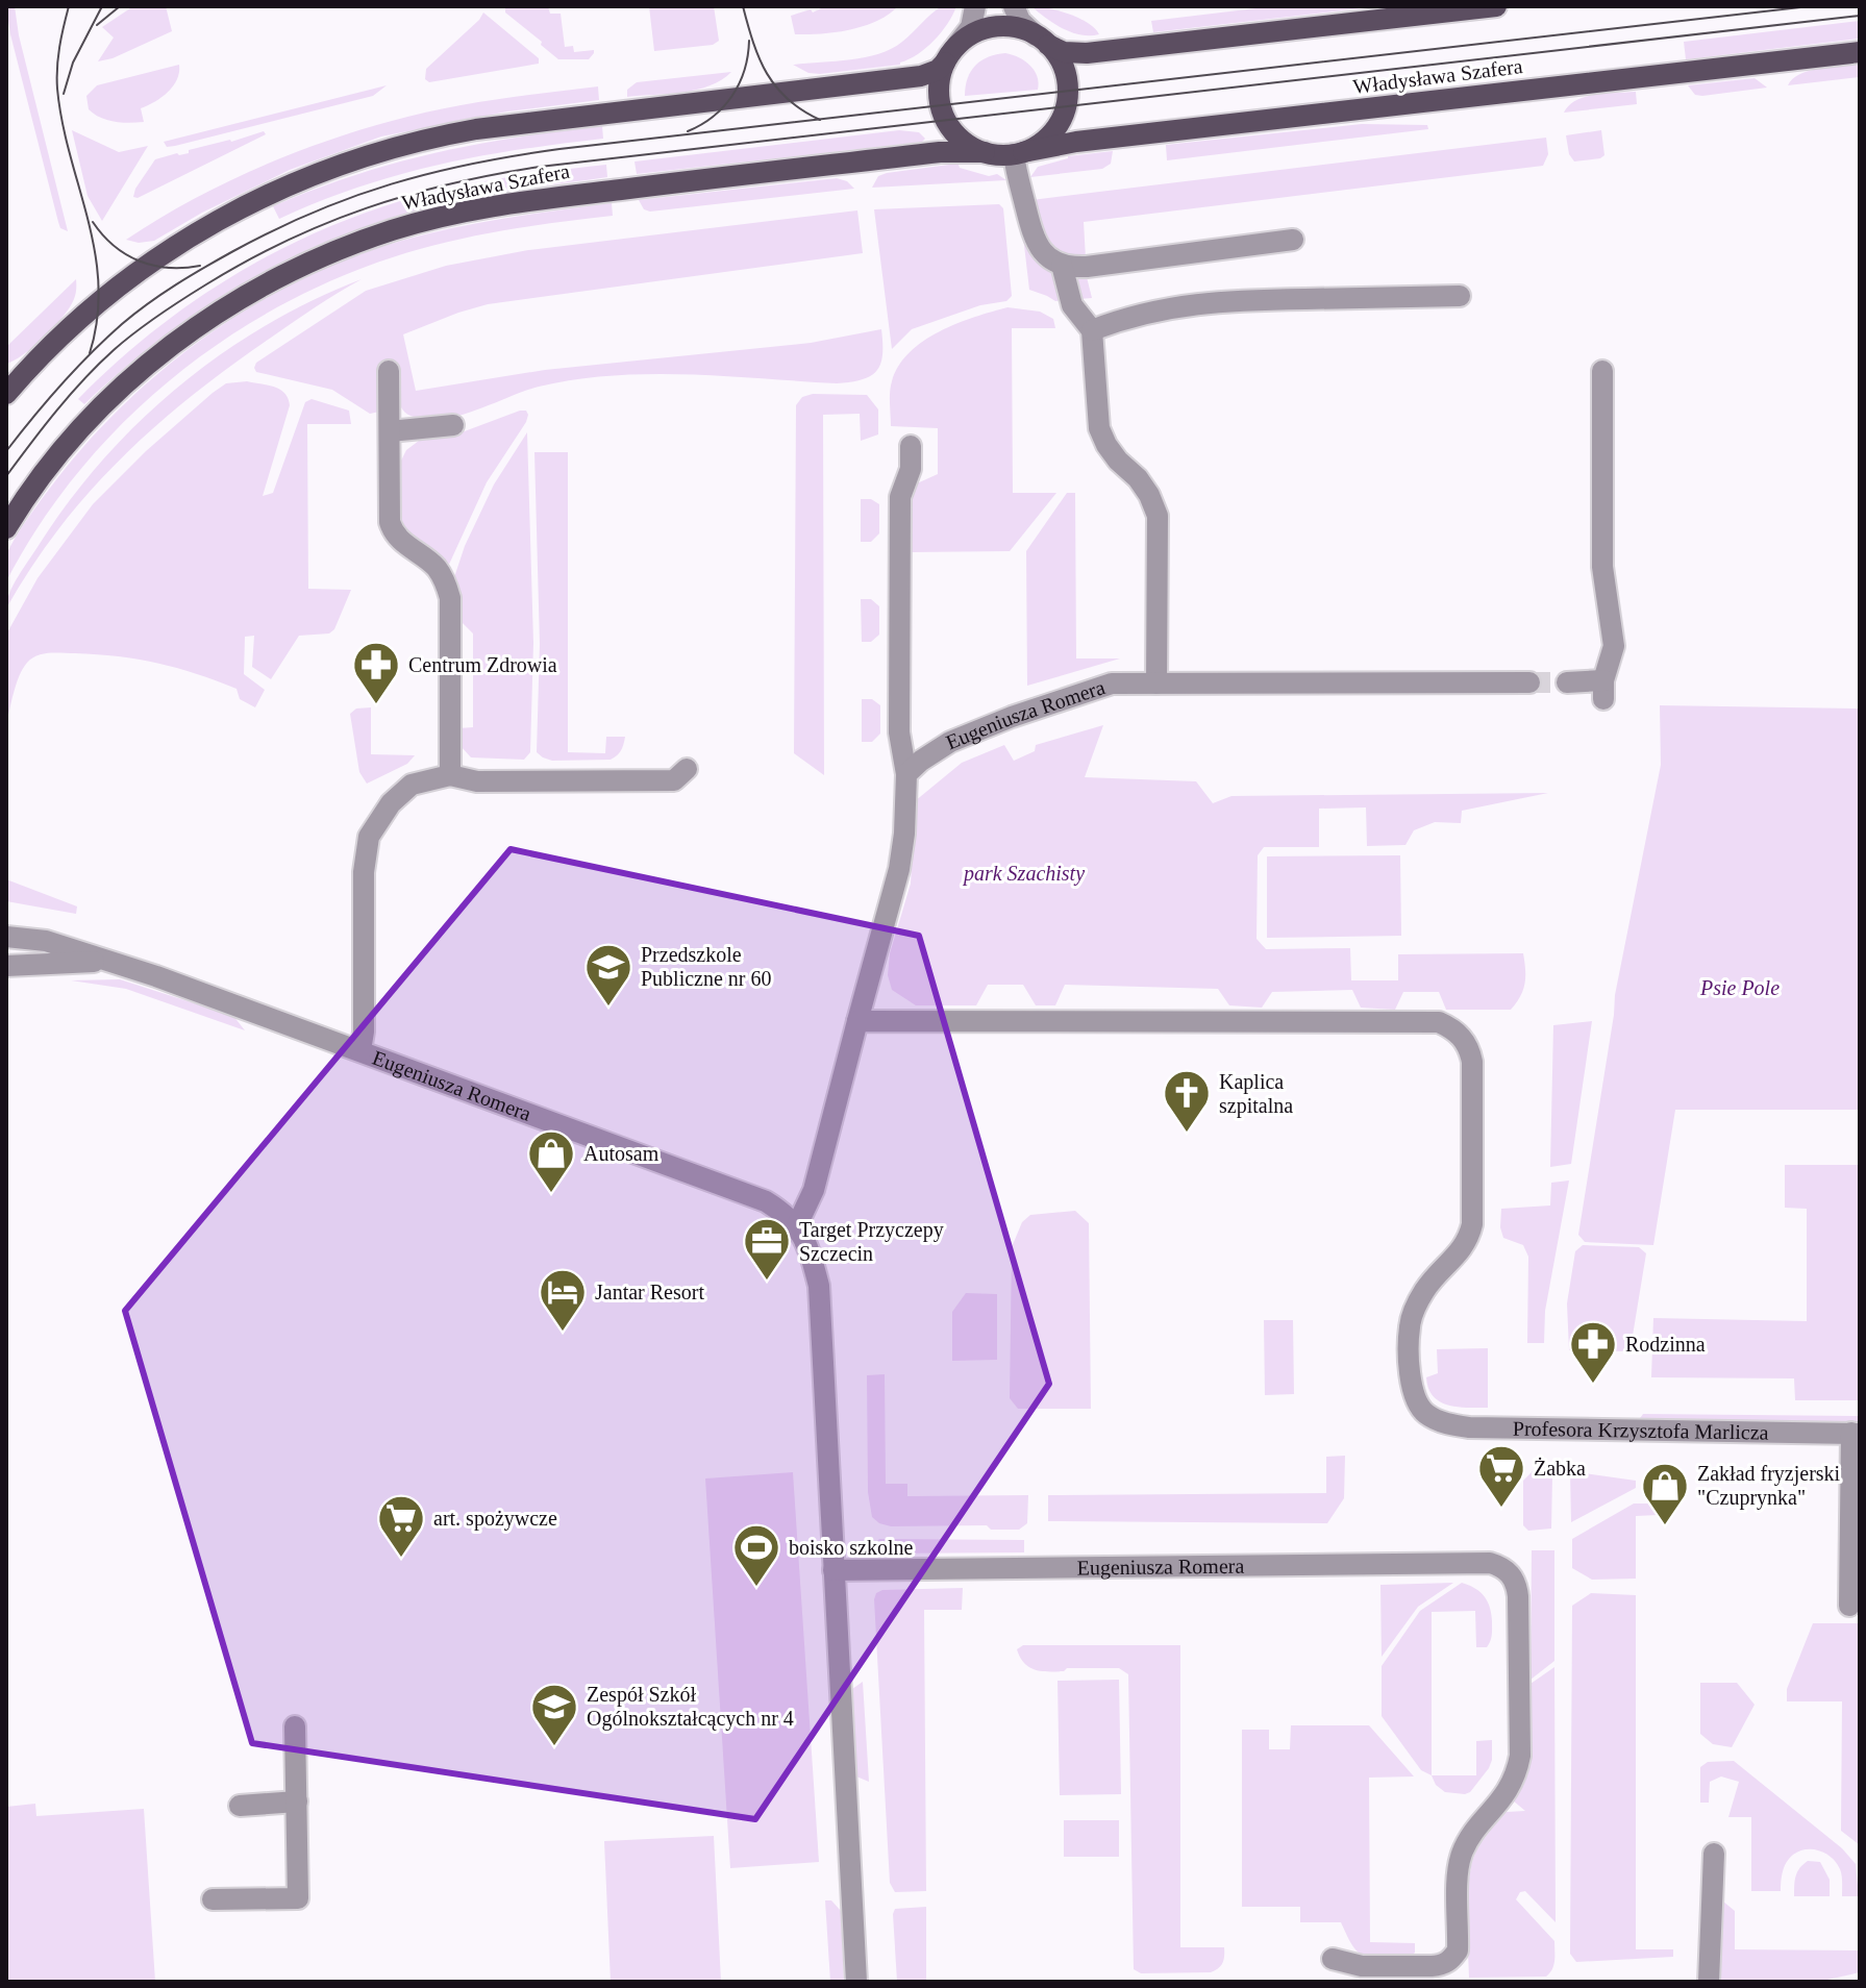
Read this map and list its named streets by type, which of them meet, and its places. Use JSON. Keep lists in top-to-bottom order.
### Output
{
  "streets": {
    "main road": ["Władysława Szafera"],
    "street": ["Eugeniusza Romera", "Profesora Krzysztofa Marlicza"]
  },
  "parks": ["park Szachisty", "Psie Pole"],
  "places": {
    "pharmacy": ["Centrum Zdrowia", "Rodzinna"],
    "school or university": ["Przedszkole Publiczne nr 60", "Zespół Szkół Ogólnokształcących nr 4"],
    "church": ["Kaplica szpitalna"],
    "shop": ["Autosam", "Zakład fryzjerski \"Czuprynka\""],
    "office": ["Target Przyczepy Szczecin"],
    "hotel": ["Jantar Resort"],
    "supermarket": ["Żabka", "art. spożywcze"],
    "sports": ["boisko szkolne"]
  }
}
